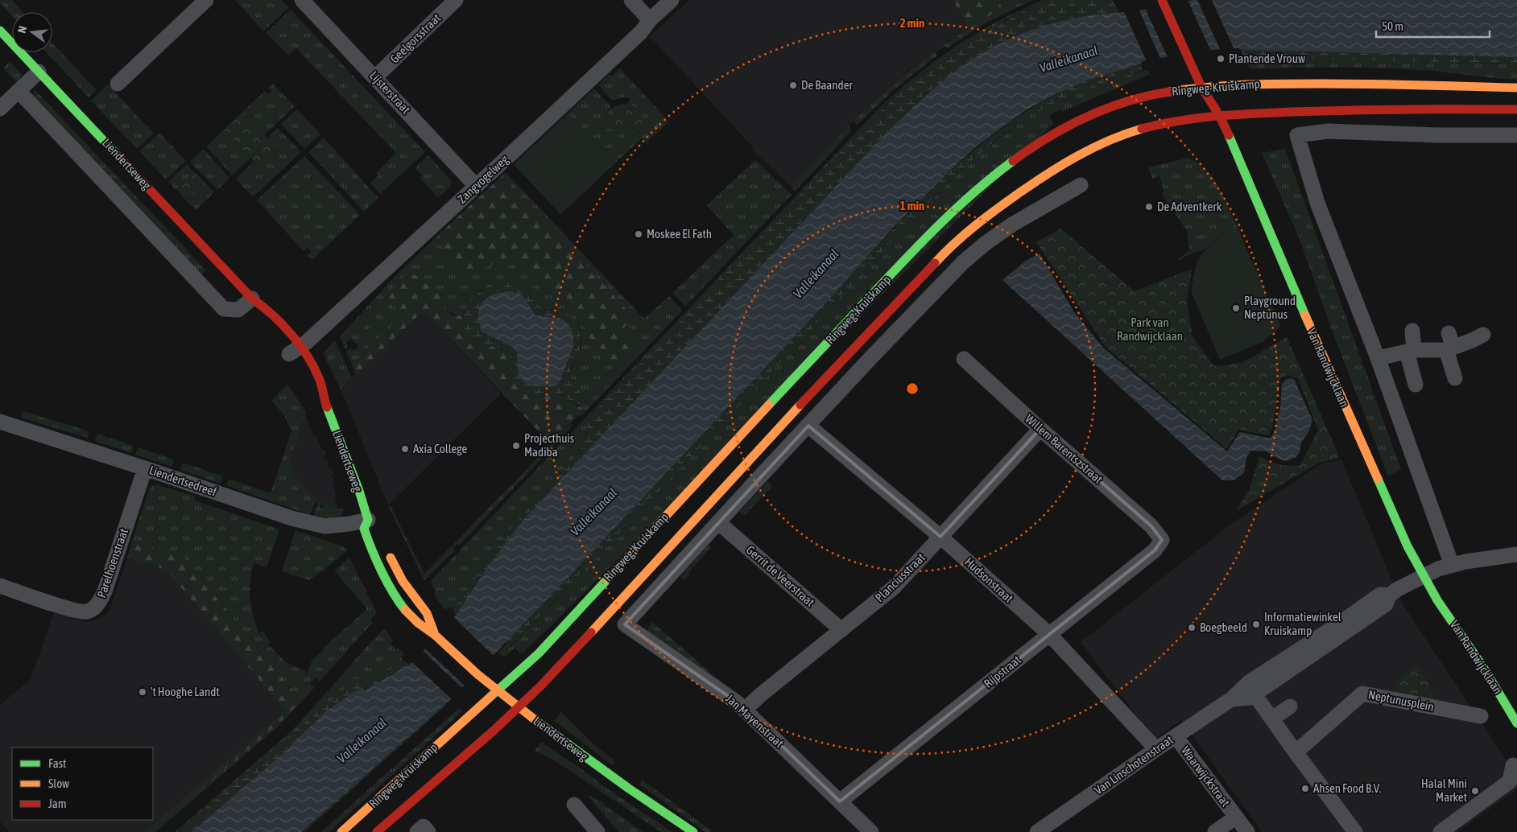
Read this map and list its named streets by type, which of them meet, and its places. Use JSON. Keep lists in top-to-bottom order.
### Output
{
  "streets": {
    "main road": ["Ringweg-Kruiskamp", "Liendertseweg", "Van Randwijcklaan"],
    "street": [
      "Geelgorsstraat",
      "Lijsterstraat",
      "Zangvogelweg",
      "Willem Barentszstraat",
      "Liendertsedreef",
      "Parelhoenstraat",
      "Gerrit de Veerstraat",
      "Planciusstraat",
      "Hudsonstraat",
      "Rijpstraat",
      "Neptunusplein",
      "Jan Mayenstraat",
      "Van Linschotenstraat",
      "Waarwijckstraat"
    ]
  },
  "crossings": [
    ["Geelgorsstraat", "Lijsterstraat"],
    ["Ringweg-Kruiskamp", "Liendertseweg"],
    ["Ringweg-Kruiskamp", "Van Randwijcklaan"],
    ["Lijsterstraat", "Zangvogelweg"],
    ["Liendertseweg", "Zangvogelweg"],
    ["Liendertseweg", "Liendertsedreef"],
    ["Willem Barentszstraat", "Planciusstraat"],
    ["Willem Barentszstraat", "Rijpstraat"],
    ["Liendertsedreef", "Parelhoenstraat"],
    ["Gerrit de Veerstraat", "Planciusstraat"],
    ["Gerrit de Veerstraat", "Jan Mayenstraat"],
    ["Planciusstraat", "Hudsonstraat"],
    ["Planciusstraat", "Jan Mayenstraat"],
    ["Hudsonstraat", "Rijpstraat"],
    ["Hudsonstraat", "Van Linschotenstraat"],
    ["Rijpstraat", "Jan Mayenstraat"],
    ["Van Linschotenstraat", "Waarwijckstraat"]
  ],
  "water": ["Valleikanaal"],
  "parks": ["Park van Randwijcklaan"],
  "places": [
    "Plantende Vrouw",
    "De Baander",
    "De Adventkerk",
    "Moskee El Fath",
    "Playground Neptunus",
    "Projecthuis Madiba",
    "Axia College",
    "Informatiewinkel Kruiskamp",
    "Boegbeeld",
    "'t Hooghe Landt",
    "Ahsen Food B.V.",
    "Halal Mini Market"
  ],
  "legend": ["Fast", "Slow", "Jam"],
  "scale_bar": "50 m",
  "north": "left",
  "rings": ["2 min", "1 min"]
}
